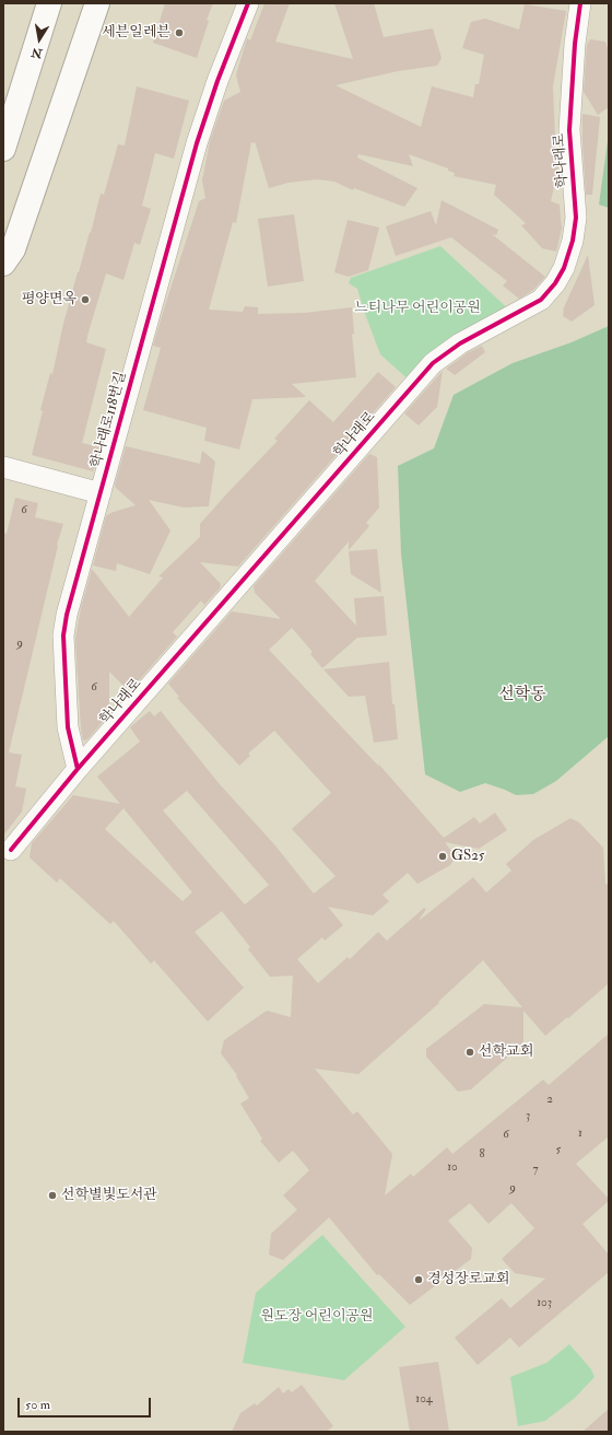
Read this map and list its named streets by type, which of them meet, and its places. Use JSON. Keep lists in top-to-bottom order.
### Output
{
  "streets": {
    "street": ["학나래로", "학나래로118번길"]
  },
  "crossings": [
    ["학나래로", "학나래로118번길"]
  ],
  "districts": ["선학동"],
  "parks": ["느티나무 어린이공원", "원도장 어린이공원"],
  "places": [
    "세븐일레븐",
    "평양면옥",
    "GS25",
    "선학교회",
    "선학별빛도서관",
    "경성장로교회"
  ],
  "house_numbers": [
    "6",
    "9",
    "6",
    "2",
    "3",
    "1",
    "6",
    "5",
    "8",
    "10",
    "7",
    "9",
    "103",
    "104"
  ],
  "scale_bar": "50 m",
  "north": "bottom"
}
